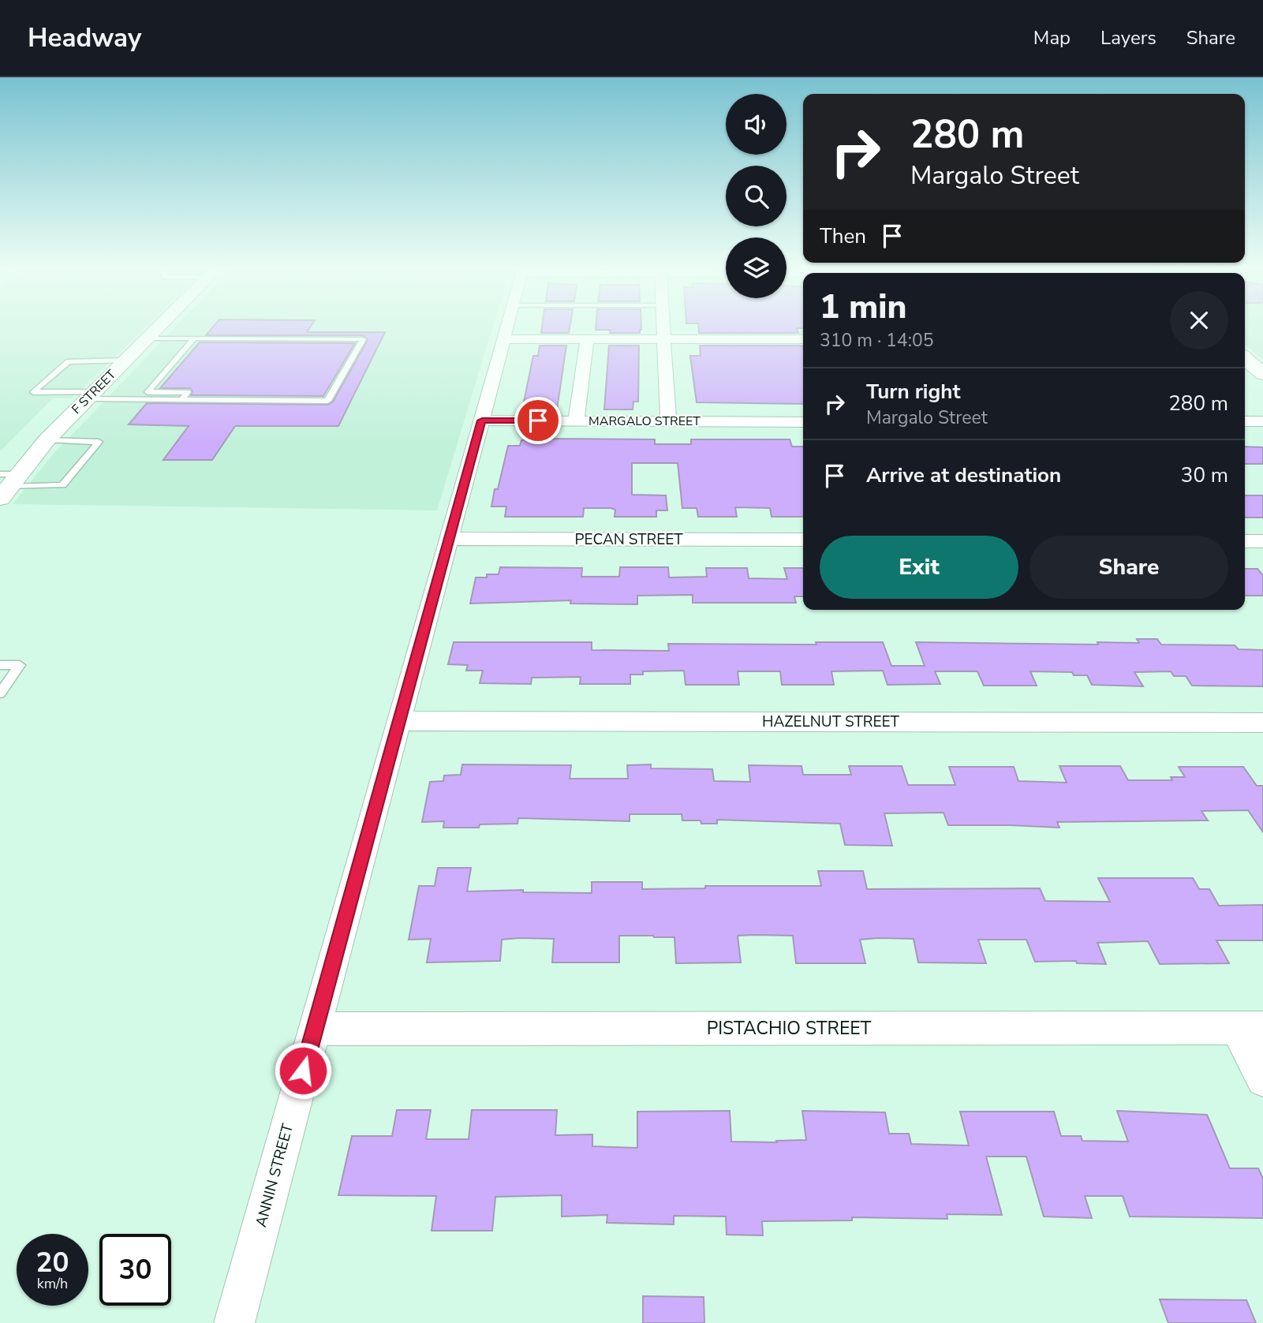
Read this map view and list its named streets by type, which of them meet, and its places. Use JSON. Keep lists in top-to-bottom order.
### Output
{
  "streets": {
    "street": [
      "F STREET",
      "MARGALO STREET",
      "PECAN STREET",
      "HAZELNUT STREET",
      "PISTACHIO STREET",
      "ANNIN STREET"
    ]
  },
  "crossings": [
    ["MARGALO STREET", "ANNIN STREET"],
    ["PECAN STREET", "ANNIN STREET"],
    ["HAZELNUT STREET", "ANNIN STREET"],
    ["PISTACHIO STREET", "ANNIN STREET"]
  ],
  "page": {
    "header": "Headway",
    "nav": ["Map", "Layers", "Share"],
    "turn": ["280 m", "Margalo Street"],
    "then": "Then",
    "heading": ["1 min", "310 m · 14:05"],
    "list": [
      {
        "name": "Turn right",
        "note": "Margalo Street",
        "value": "280 m"
      },
      {
        "name": "Arrive at destination",
        "value": "30 m"
      }
    ],
    "buttons": ["Exit", "Share"],
    "speed": "20 km/h",
    "limit": "30"
  }
}
